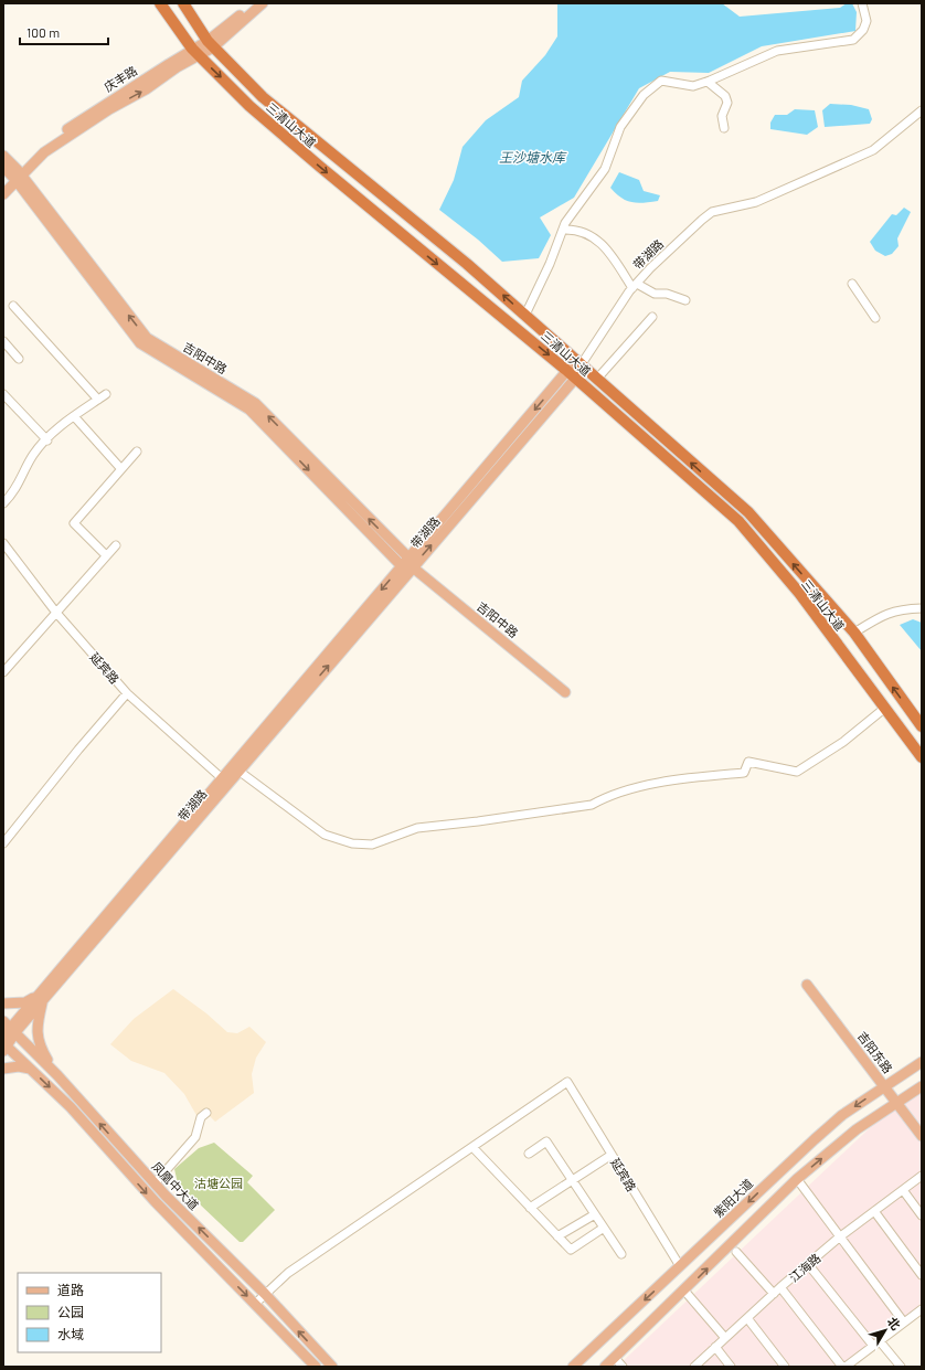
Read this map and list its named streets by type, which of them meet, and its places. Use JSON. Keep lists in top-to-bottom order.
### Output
{
  "streets": {
    "highway": ["三清山大道"],
    "main road": [
      "庆丰路",
      "带湖路",
      "吉阳中路",
      "吉阳东路",
      "凤凰中大道",
      "紫阳大道"
    ],
    "street": ["延宾路", "江海路"]
  },
  "crossings": [
    ["庆丰路", "三清山大道"],
    ["庆丰路", "吉阳中路"],
    ["三清山大道", "带湖路"],
    ["带湖路", "吉阳中路"],
    ["带湖路", "延宾路"],
    ["带湖路", "凤凰中大道"],
    ["延宾路", "紫阳大道"],
    ["吉阳东路", "紫阳大道"]
  ],
  "water": ["王沙塘水库"],
  "parks": ["沽塘公园"],
  "legend": ["道路", "公园", "水域"],
  "scale_bar": "100 m",
  "north": "top right"
}
